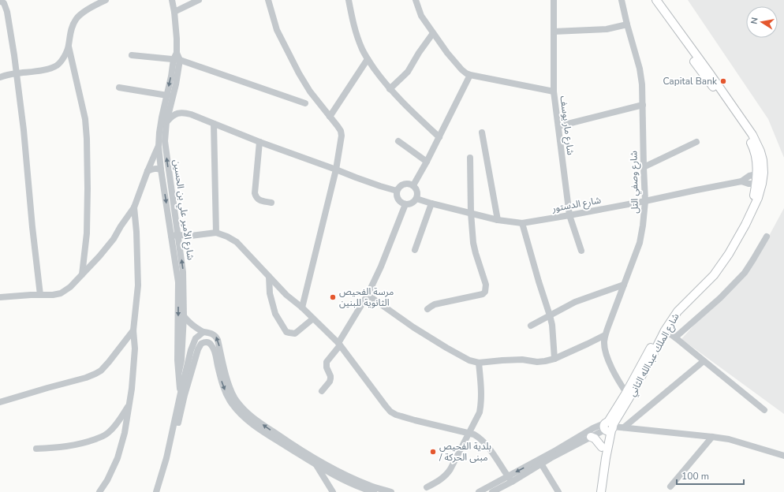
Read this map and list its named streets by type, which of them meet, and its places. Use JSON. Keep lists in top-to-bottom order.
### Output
{
  "streets": {
    "main road": ["شارع الملك عبدالله الثاني"],
    "street": [
      "شارع مار يوسف",
      "شارع وصفي التل",
      "شارع الدستور",
      "شارع الأمير علي بن الحسين"
    ]
  },
  "crossings": [
    ["شارع مار يوسف", "شارع الدستور"],
    ["شارع وصفي التل", "شارع الدستور"],
    ["شارع وصفي التل", "شارع الملك عبدالله الثاني"],
    ["شارع الدستور", "شارع الملك عبدالله الثاني"]
  ],
  "places": ["Capital Bank", "مرسة الفحيص الثانوية للبنين", "بلدية الفحيص / مبنى الحركة"],
  "scale_bar": "100 m",
  "north": "left"
}
